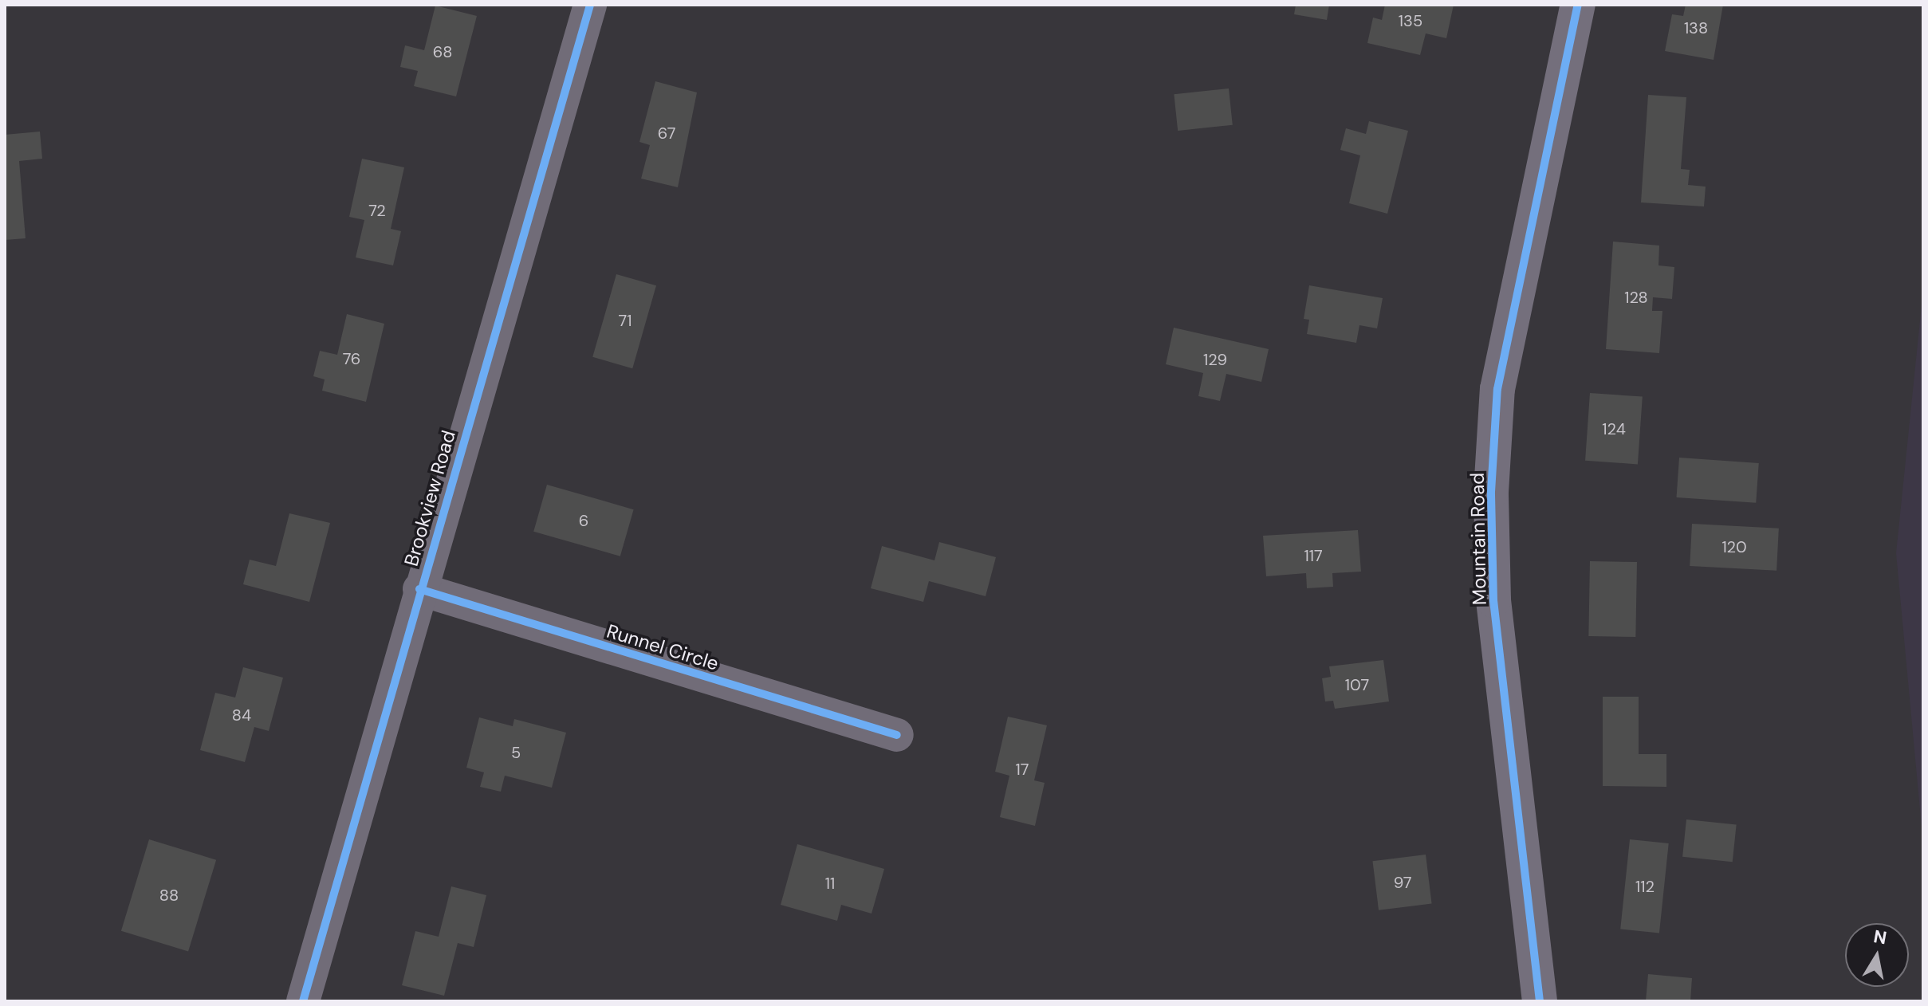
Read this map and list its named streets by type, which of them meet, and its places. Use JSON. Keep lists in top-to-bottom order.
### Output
{
  "streets": {
    "street": ["Brookview Road", "Mountain Road", "Runnel Circle"]
  },
  "crossings": [
    ["Brookview Road", "Runnel Circle"]
  ],
  "house_numbers": [
    "135",
    "138",
    "68",
    "67",
    "72",
    "128",
    "71",
    "76",
    "129",
    "124",
    "6",
    "120",
    "117",
    "107",
    "84",
    "5",
    "17",
    "97",
    "11",
    "112",
    "88"
  ],
  "north": "top"
}
